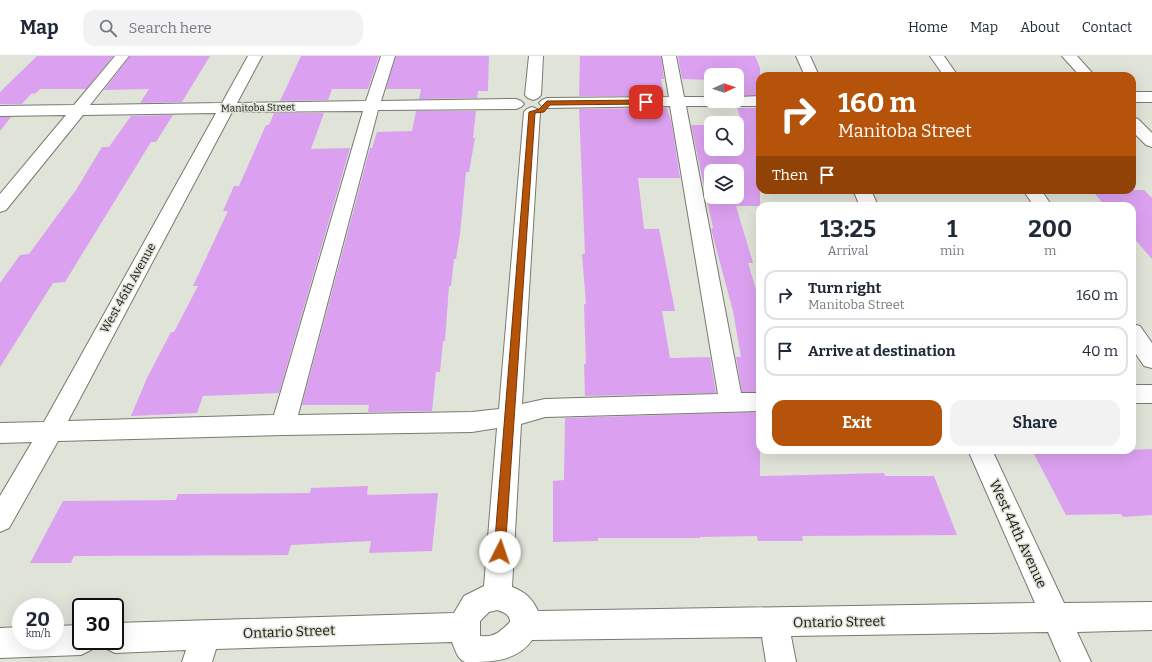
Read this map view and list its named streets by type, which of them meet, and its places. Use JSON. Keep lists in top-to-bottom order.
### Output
{
  "streets": {
    "street": [
      "Manitoba Street",
      "West 46th Avenue",
      "West 44th Avenue",
      "Ontario Street"
    ]
  },
  "crossings": [
    ["Manitoba Street", "West 46th Avenue"],
    ["West 44th Avenue", "Ontario Street"]
  ],
  "north": "right",
  "page": {
    "header": "Map",
    "search": "Search here",
    "nav": [
      "Home",
      "Map",
      "About",
      "Contact"
    ],
    "turn": ["160 m", "Manitoba Street"],
    "then": "Then",
    "eta": [
      "13:25",
      "Arrival",
      "1",
      "min",
      "200",
      "m"
    ],
    "list": [
      {
        "name": "Turn right",
        "note": "Manitoba Street",
        "value": "160 m"
      },
      {
        "name": "Arrive at destination",
        "value": "40 m"
      }
    ],
    "buttons": ["Exit", "Share"],
    "speed": "20 km/h",
    "limit": "30"
  }
}
